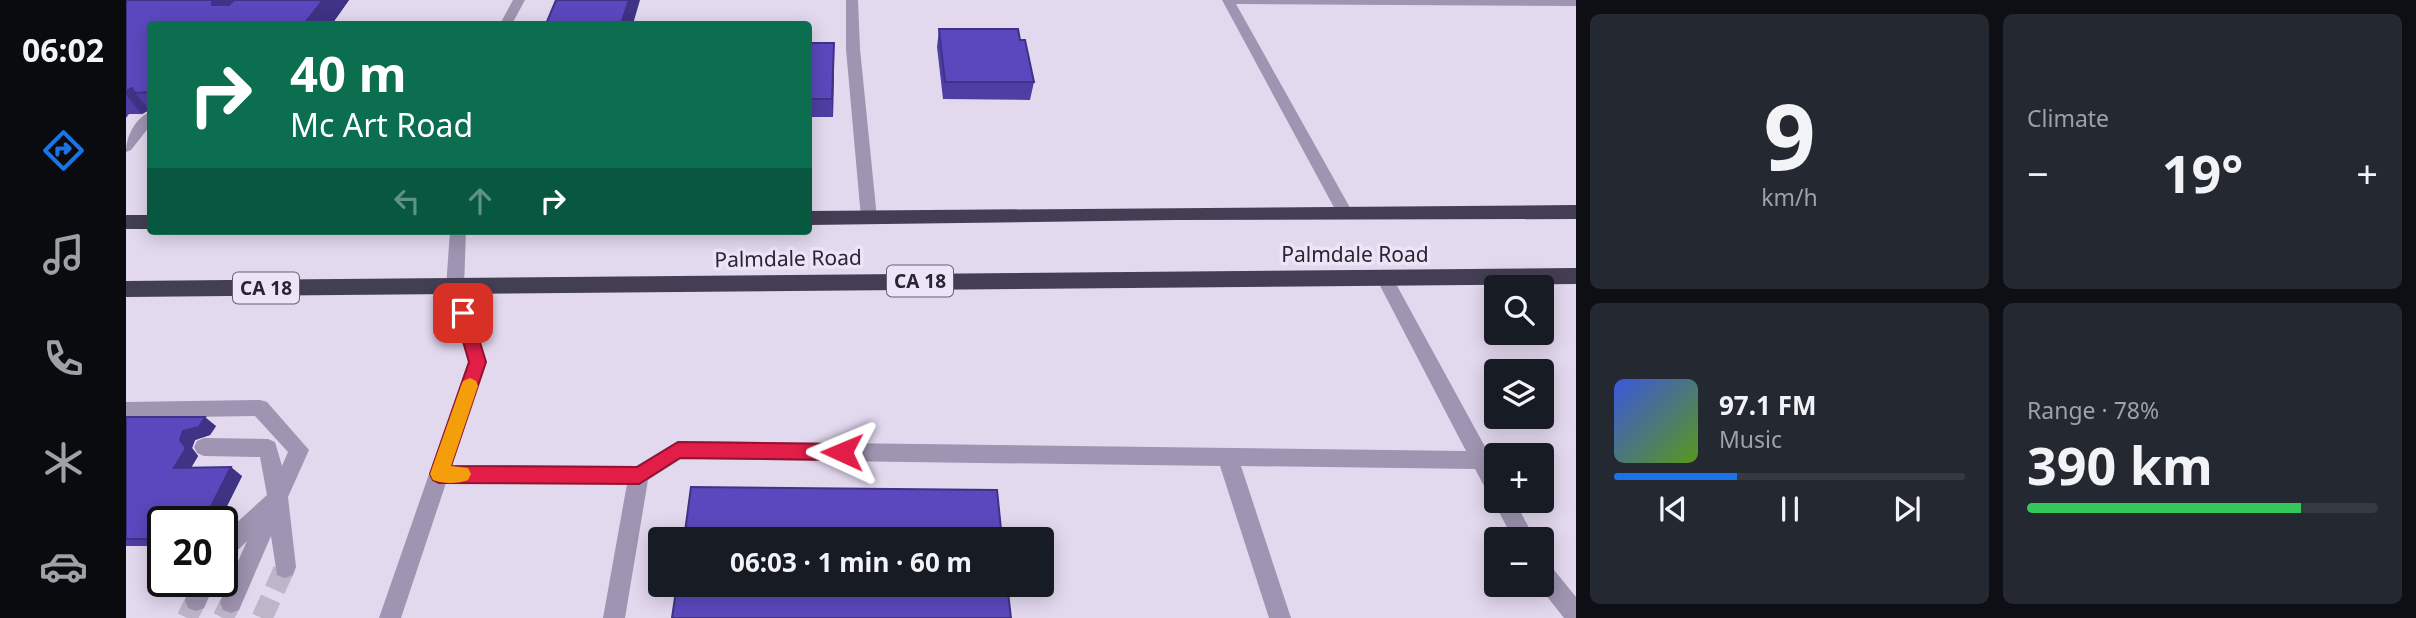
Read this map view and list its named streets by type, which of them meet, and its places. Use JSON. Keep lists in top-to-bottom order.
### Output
{
  "streets": {
    "highway": ["Palmdale Road", "CA 18"]
  },
  "page": {
    "tabs": "06:02",
    "tile": [
      ["9", "km/h"],
      "Climate",
      ["Range · 78%", "390 km"]
    ],
    "turn": ["40 m", "Mc Art Road"],
    "heat": ["−", "19°", "+"],
    "map_buttons": ["+", "−"],
    "song": ["97.1 FM", "Music"],
    "limit": "20",
    "trip": "06:03 · 1 min · 60 m"
  }
}
